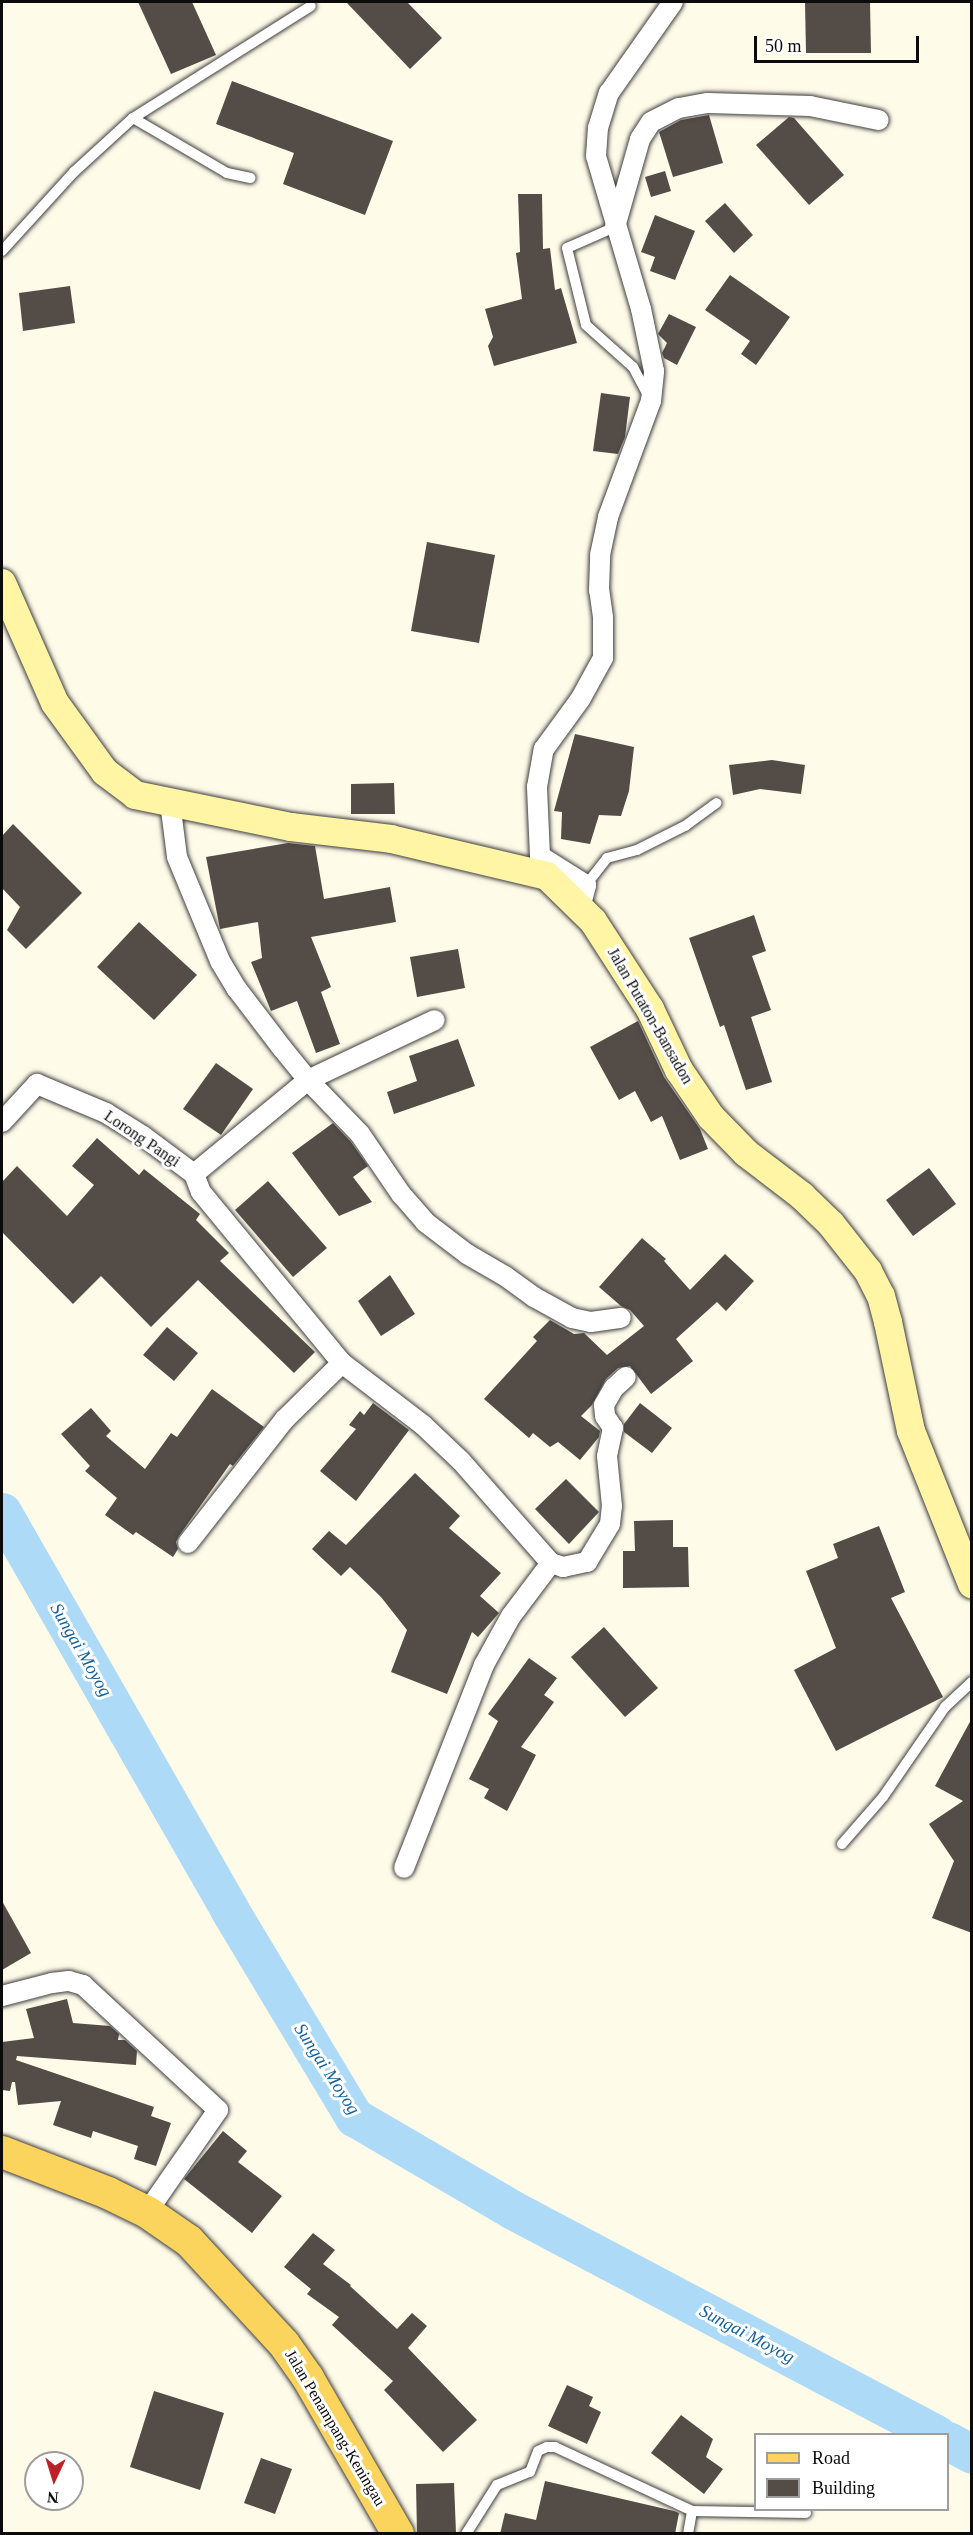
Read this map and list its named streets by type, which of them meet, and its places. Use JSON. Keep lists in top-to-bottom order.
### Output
{
  "streets": {
    "main road": ["Jalan Penampang-Keningau"],
    "street": ["Jalan Putaton-Bansadon", "Lorong Pangi"]
  },
  "water": ["Sungai Moyog"],
  "legend": ["Road", "Building"],
  "scale_bar": "50 m",
  "north": "bottom"
}
